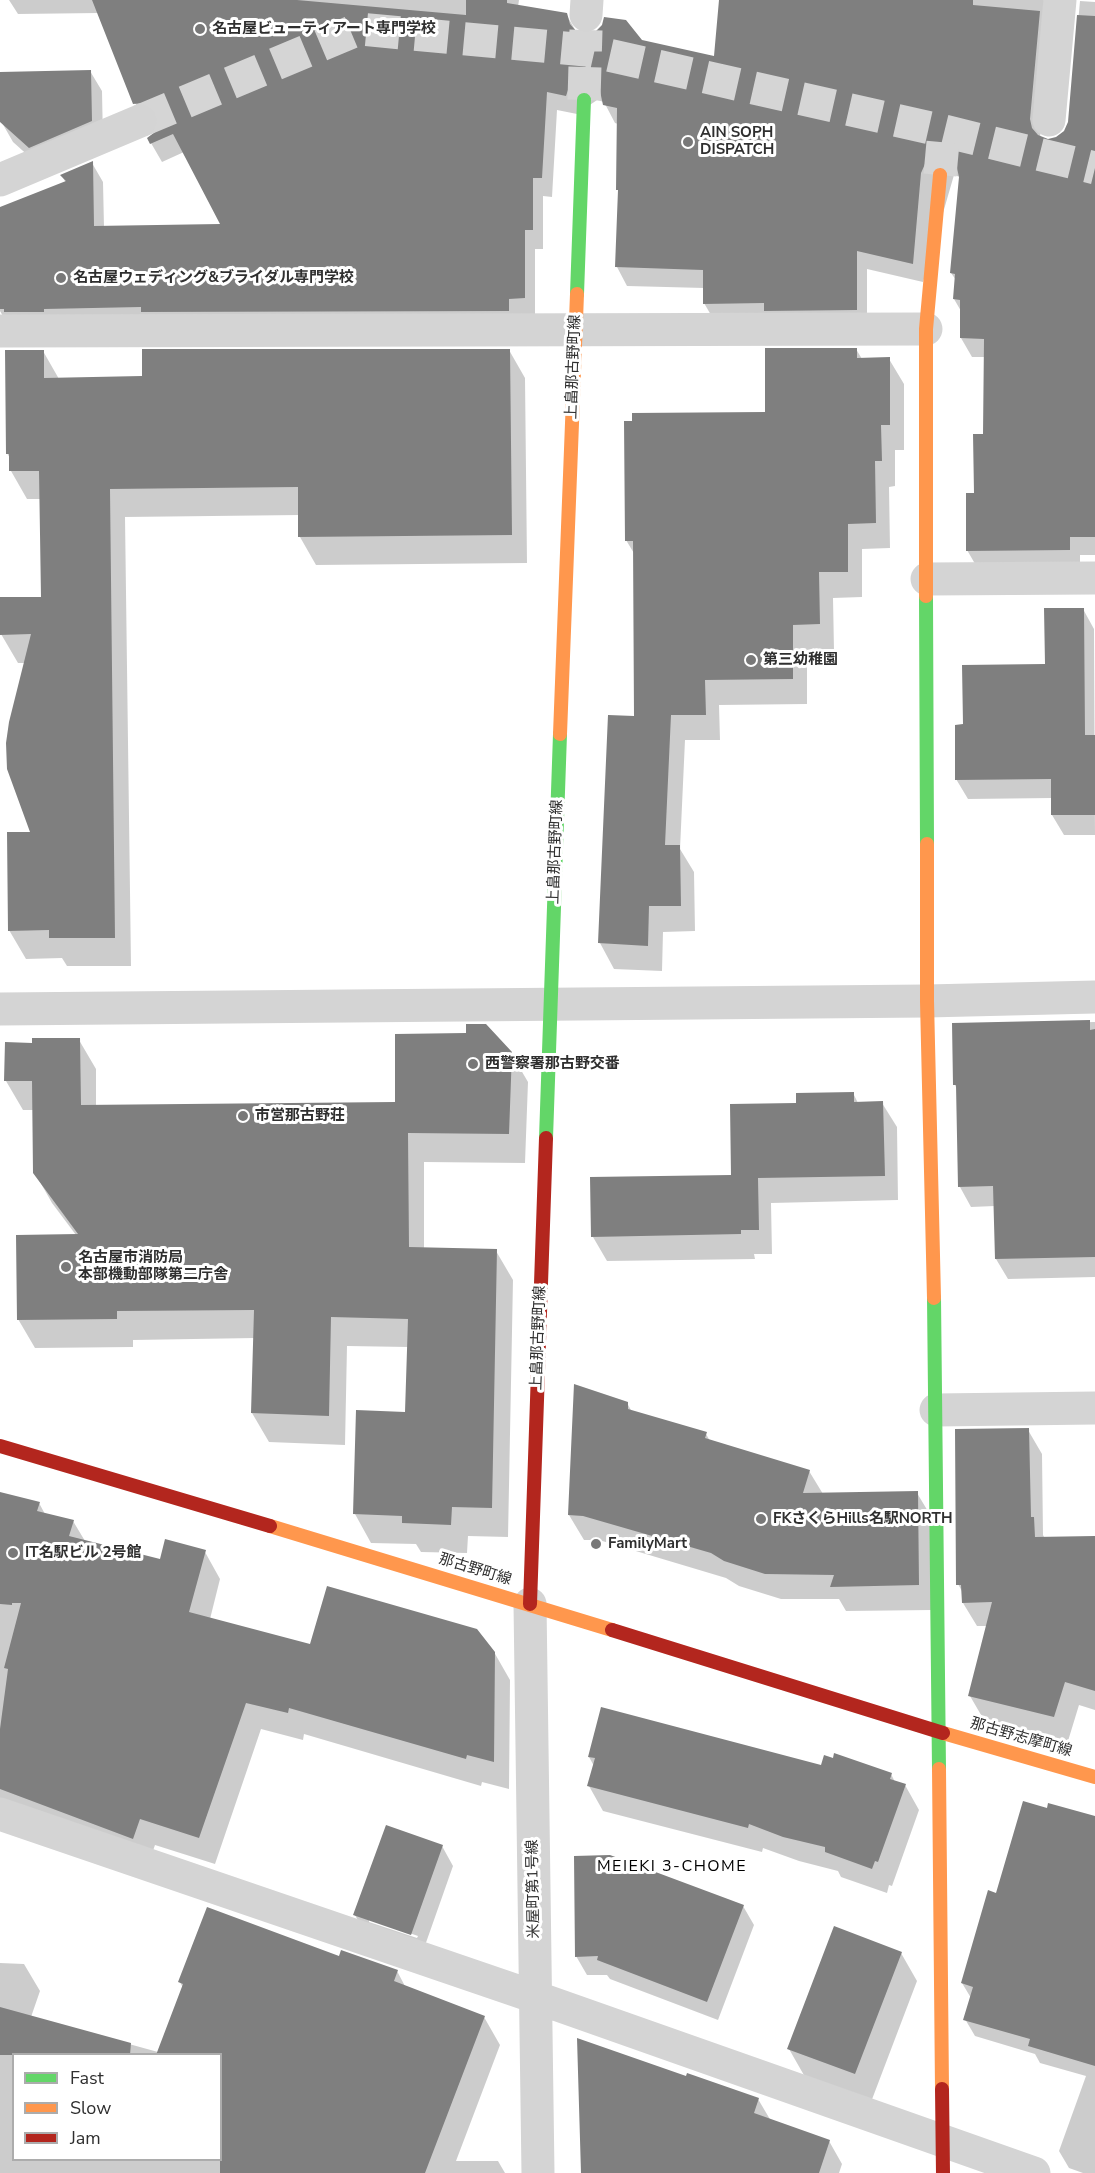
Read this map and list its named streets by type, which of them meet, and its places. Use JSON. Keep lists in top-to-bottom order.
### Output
{
  "streets": {
    "street": [
      "上畠那古野町線",
      "那古野町線",
      "那古野志摩町線",
      "米屋町第1号線"
    ]
  },
  "crossings": [
    ["上畠那古野町線", "那古野町線"],
    ["上畠那古野町線", "米屋町第1号線"],
    ["那古野町線", "那古野志摩町線"],
    ["那古野町線", "米屋町第1号線"]
  ],
  "districts": ["MEIEKI 3-CHOME"],
  "places": [
    "名古屋ビューティアート専門学校",
    "AIN SOPH DISPATCH",
    "名古屋ウェディング&ブライダル専門学校",
    "第三幼稚園",
    "西警察署那古野交番",
    "市営那古野荘",
    "名古屋市消防局 本部機動部隊第二庁舎",
    "FKさくらHills名駅NORTH",
    "FamilyMart",
    "IT名駅ビル 2号館"
  ],
  "legend": ["Fast", "Slow", "Jam"]
}
